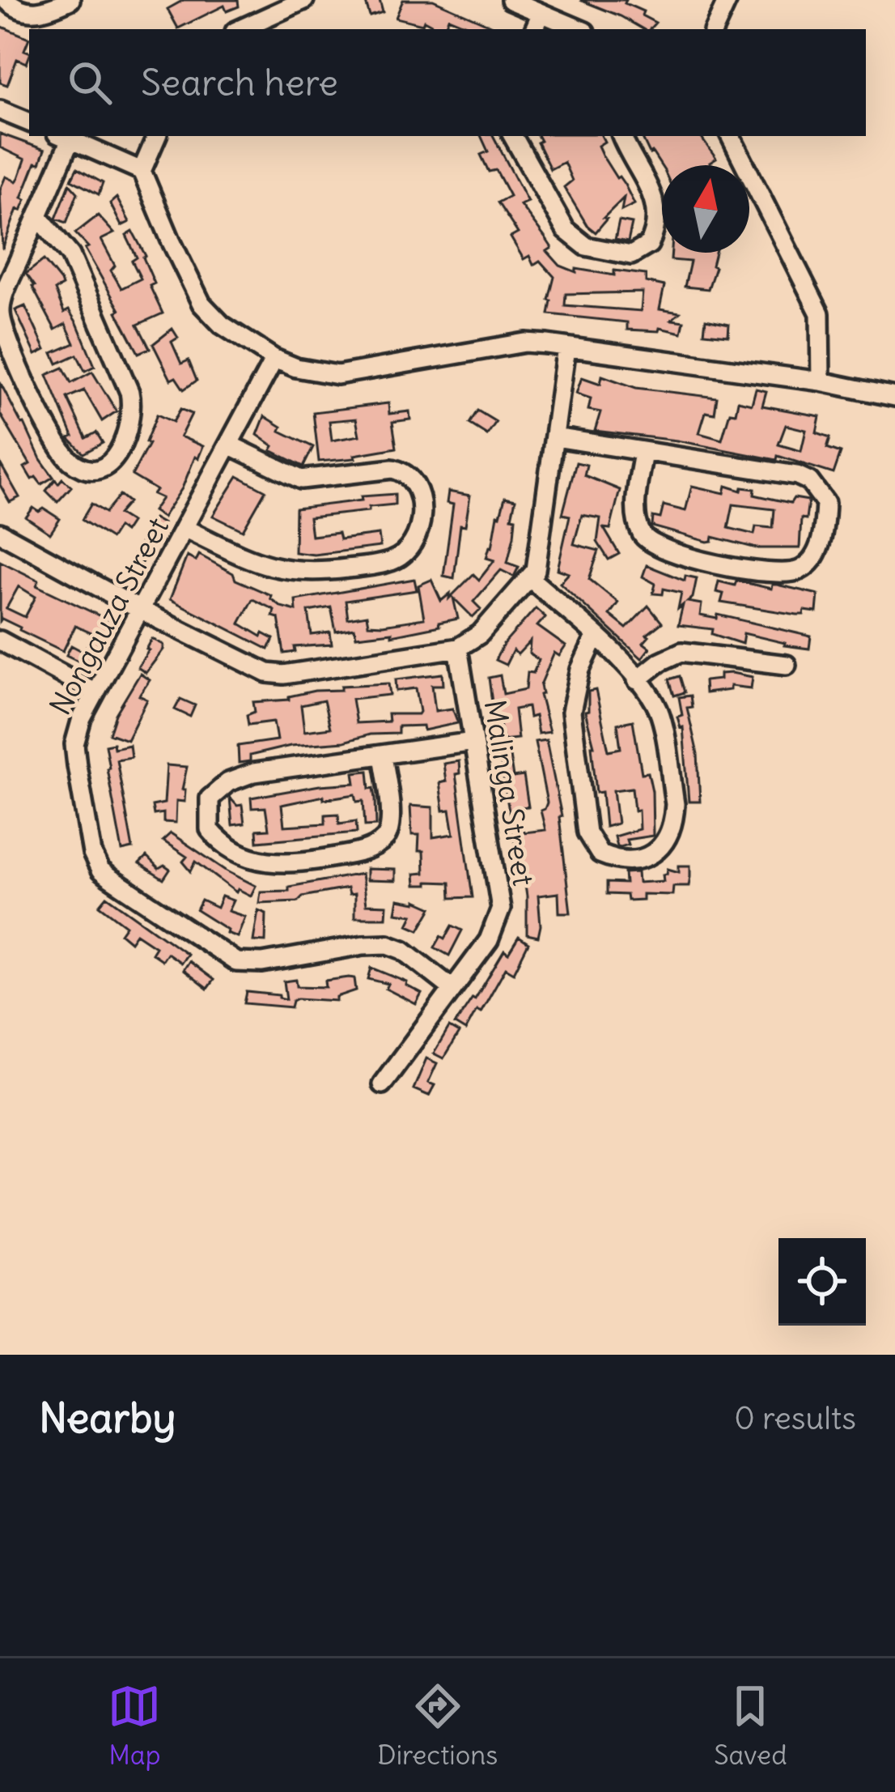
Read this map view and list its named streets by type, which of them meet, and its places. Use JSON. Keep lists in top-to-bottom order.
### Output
{
  "streets": {
    "street": ["Nongauza Street", "Malinga Street"]
  },
  "crossings": [
    ["Nongauza Street", "Malinga Street"]
  ],
  "north": "top",
  "page": {
    "search": "Search here",
    "heading": ["Nearby", "0 results"],
    "nav": ["Map", "Directions", "Saved"]
  }
}
